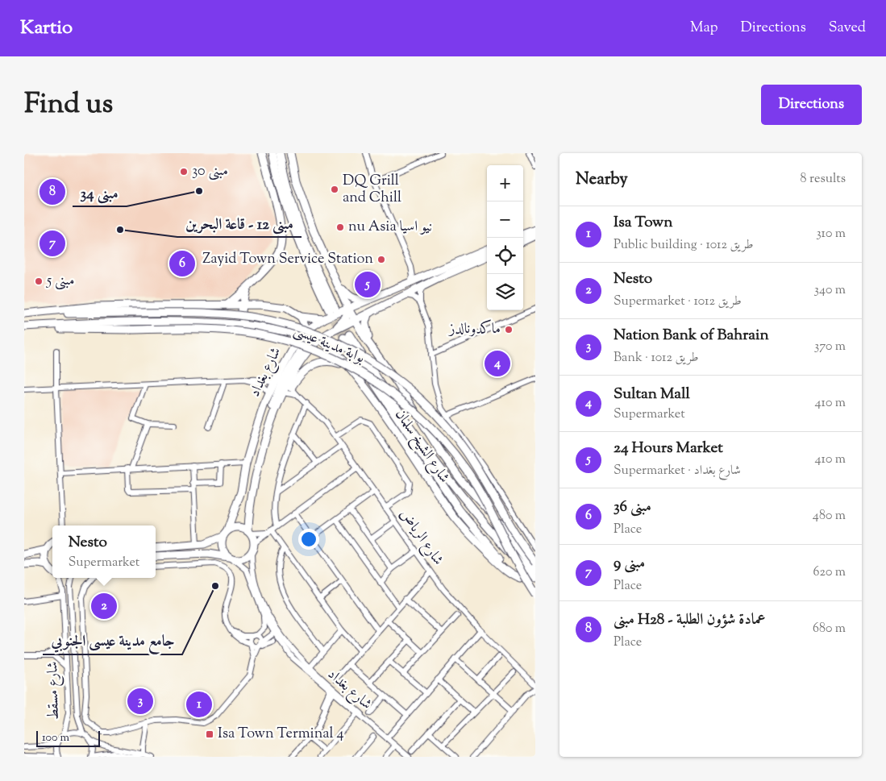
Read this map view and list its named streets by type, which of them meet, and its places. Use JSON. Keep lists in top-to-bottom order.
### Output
{
  "streets": {
    "main road": ["بوابة مدينة عيسى", "شارع بغداد", "شارع الشيخ سلمان"],
    "street": ["شارع الرياض", "شارع مسقط"]
  },
  "crossings": [
    ["بوابة مدينة عيسى", "شارع الشيخ سلمان"],
    ["شارع بغداد", "شارع الشيخ سلمان"]
  ],
  "places": {
    "other": [
      "مبنى 30",
      "DQ Grill and Chill",
      "مبنى 34",
      "nu Asia نيو اسيا",
      "مبنى 12 - قاعة البحرين",
      "Zayid Town Service Station",
      "مبنى 5",
      "ماكدونالدز",
      "جامع مدينة عيسى الجنوبي"
    ],
    "transit": ["Isa Town Terminal 4"]
  },
  "scale_bar": "100 m",
  "page": {
    "header": "Kartio",
    "nav": ["Map", "Directions", "Saved"],
    "title": "Find us",
    "buttons": "Directions",
    "heading": ["Nearby", "8 results"],
    "map_buttons": ["+", "−"],
    "pins": [
      "8",
      "7",
      "6",
      "5",
      "4",
      "2",
      "3",
      "1"
    ],
    "list": [
      {
        "mark": "1",
        "name": "Isa Town",
        "note": "Public building · طريق 1012",
        "value": "310 m"
      },
      {
        "mark": "2",
        "name": "Nesto",
        "note": "Supermarket · طريق 1012",
        "value": "340 m"
      },
      {
        "mark": "3",
        "name": "Nation Bank of Bahrain",
        "note": "Bank · طريق 1012",
        "value": "370 m"
      },
      {
        "mark": "4",
        "name": "Sultan Mall",
        "note": "Supermarket",
        "value": "410 m"
      },
      {
        "mark": "5",
        "name": "24 Hours Market",
        "note": "Supermarket · شارع بغداد",
        "value": "410 m"
      },
      {
        "mark": "6",
        "name": "مبنى 36",
        "note": "Place",
        "value": "480 m"
      },
      {
        "mark": "7",
        "name": "مبنى 9",
        "note": "Place",
        "value": "620 m"
      },
      {
        "mark": "8",
        "name": "مبنى H28 - عمادة شؤون الطلبة",
        "note": "Place",
        "value": "680 m"
      }
    ],
    "popup": ["Nesto", "Supermarket"],
    "scale": "100 m"
  }
}
